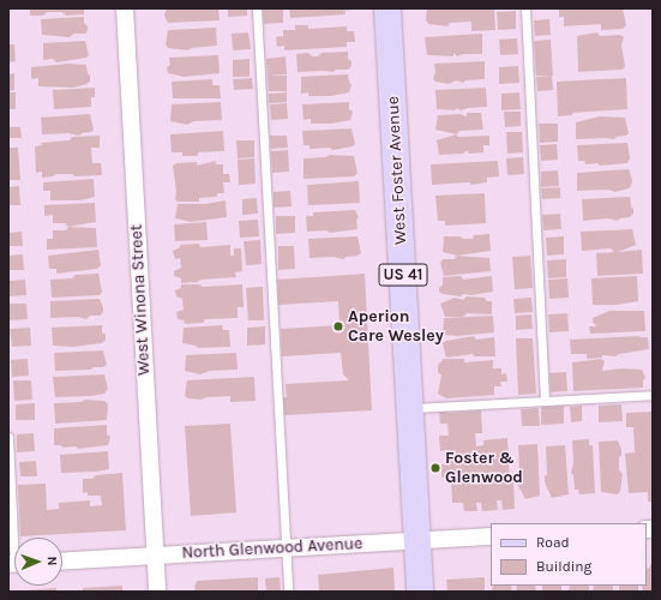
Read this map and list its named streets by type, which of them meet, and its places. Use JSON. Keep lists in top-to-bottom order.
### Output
{
  "streets": {
    "main road": ["West Foster Avenue", "US 41"],
    "street": ["West Winona Street", "North Glenwood Avenue"]
  },
  "crossings": [
    ["West Foster Avenue", "North Glenwood Avenue"],
    ["West Winona Street", "North Glenwood Avenue"]
  ],
  "places": ["Aperion Care Wesley", "Foster & Glenwood"],
  "legend": ["Road", "Building"],
  "north": "right"
}
